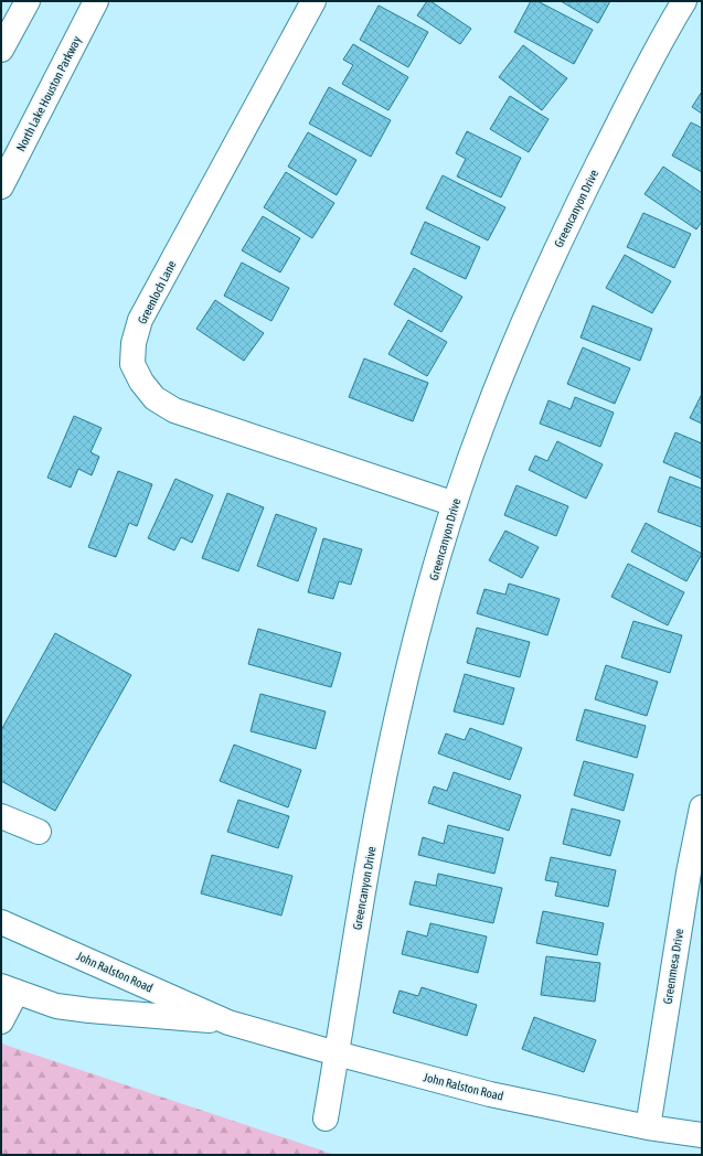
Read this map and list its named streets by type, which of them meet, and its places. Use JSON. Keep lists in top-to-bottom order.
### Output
{
  "streets": {
    "street": [
      "North Lake Houston Parkway",
      "Greencanyon Drive",
      "Greenloch Lane",
      "Greenmesa Drive",
      "John Ralston Road"
    ]
  },
  "crossings": [
    ["Greencanyon Drive", "Greenloch Lane"],
    ["Greencanyon Drive", "John Ralston Road"],
    ["Greenmesa Drive", "John Ralston Road"]
  ]
}
